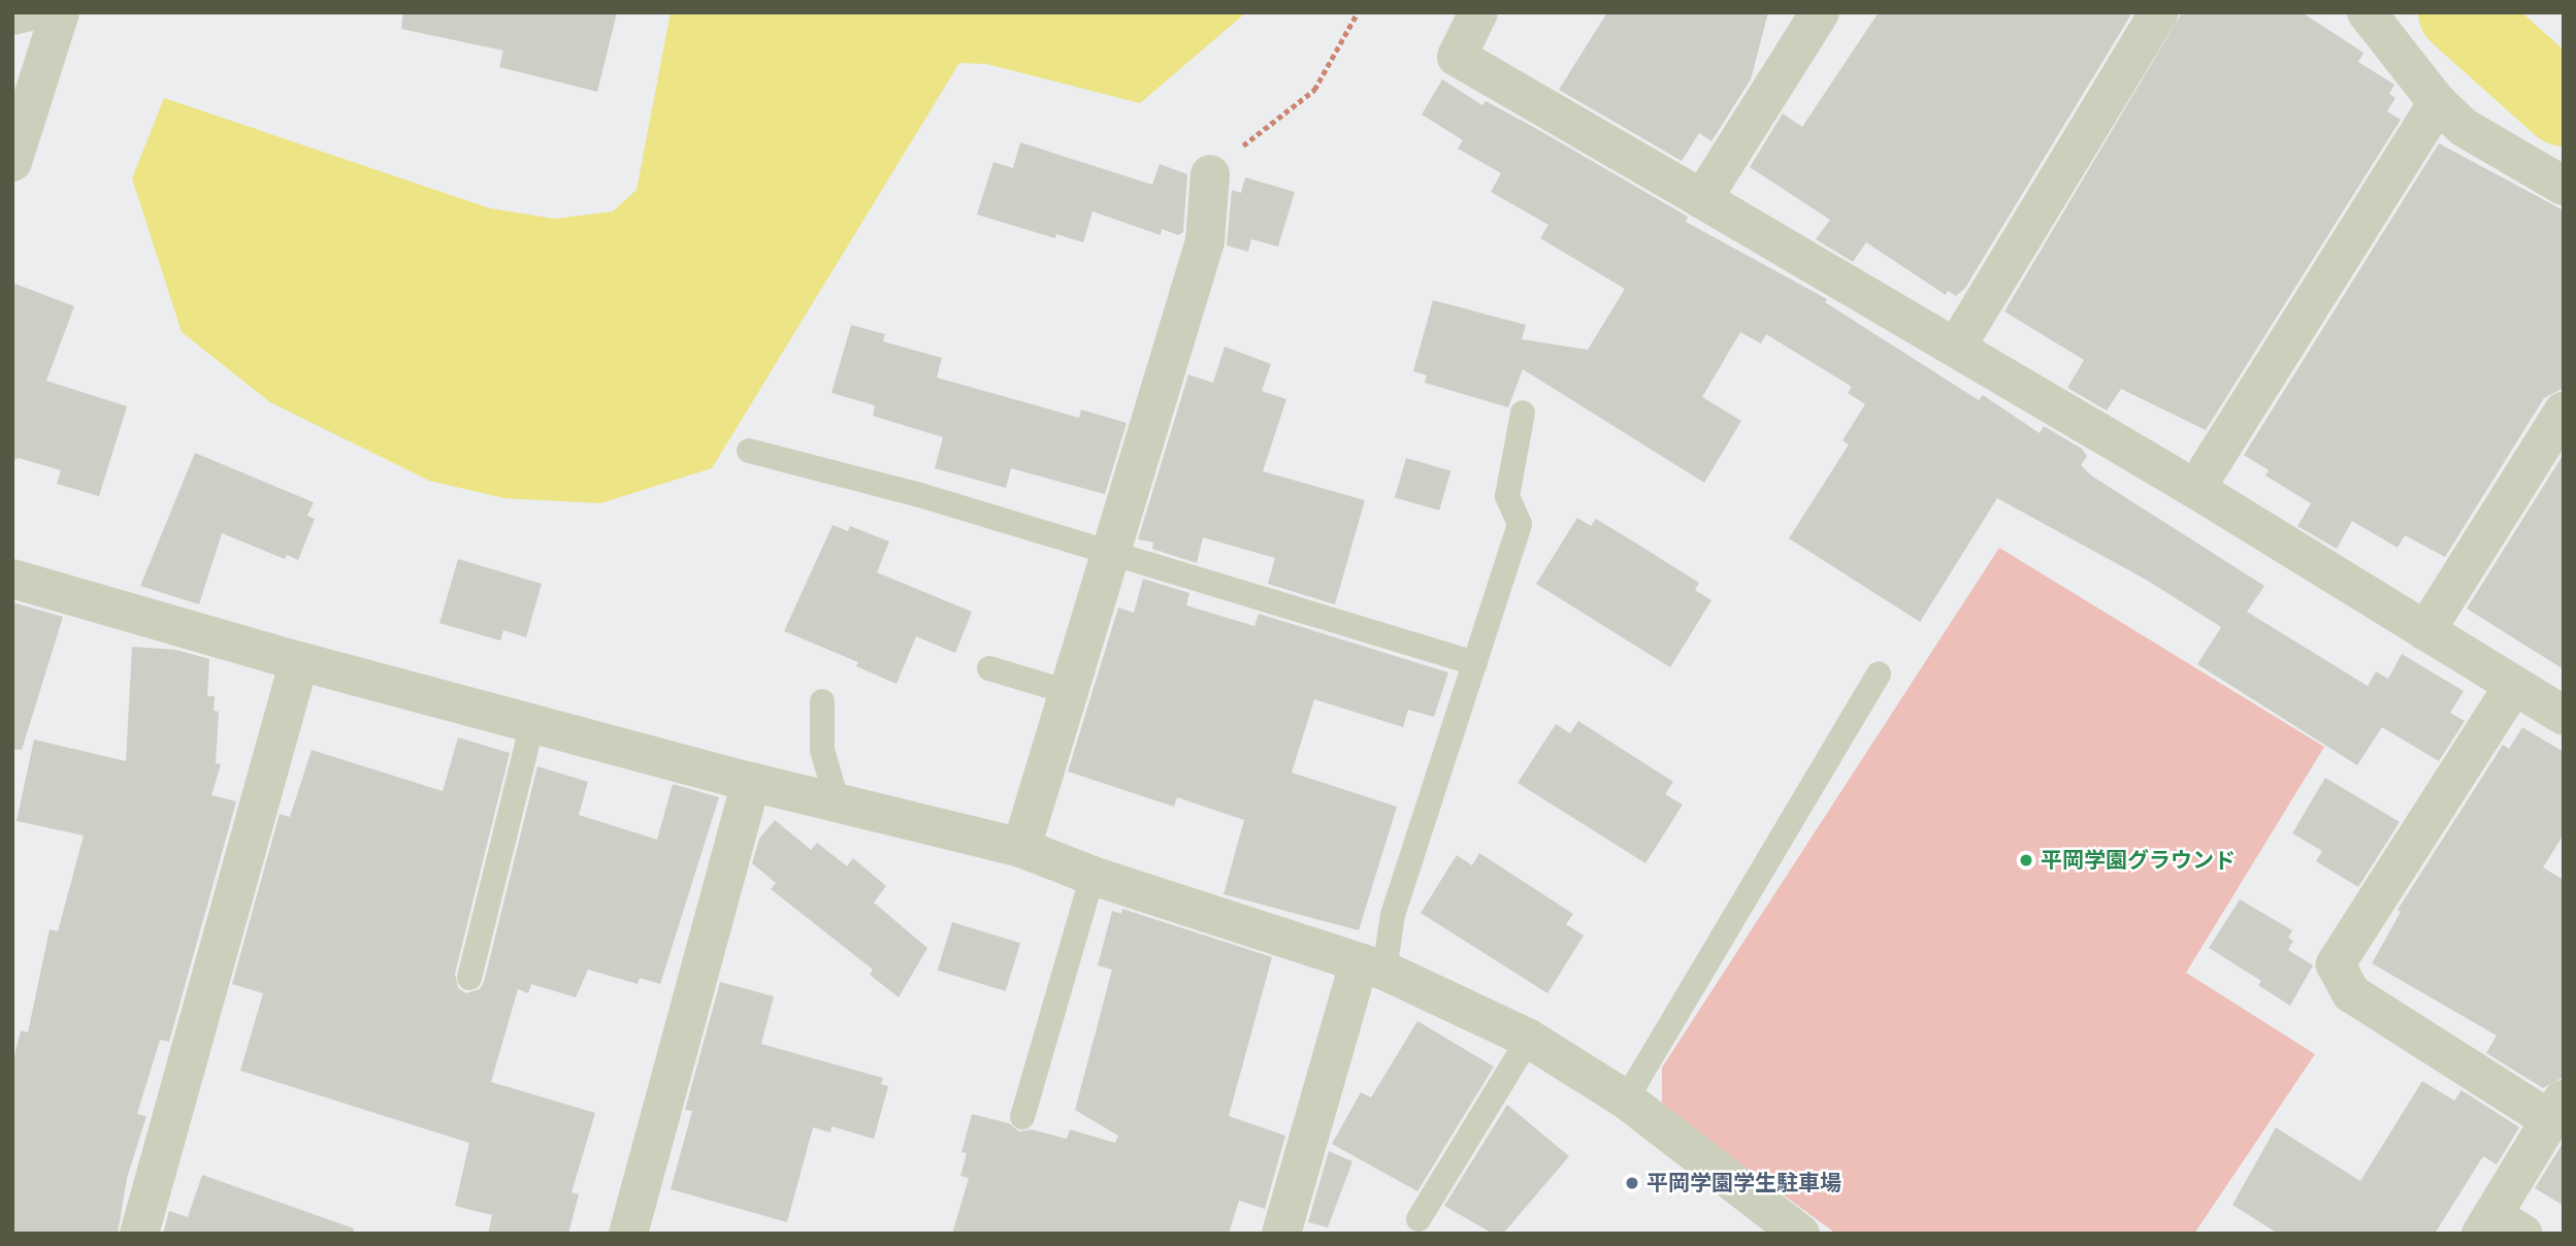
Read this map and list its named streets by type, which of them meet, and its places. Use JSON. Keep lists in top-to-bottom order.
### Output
{
  "places": ["平岡学園グラウンド", "平岡学園学生駐車場"]
}
